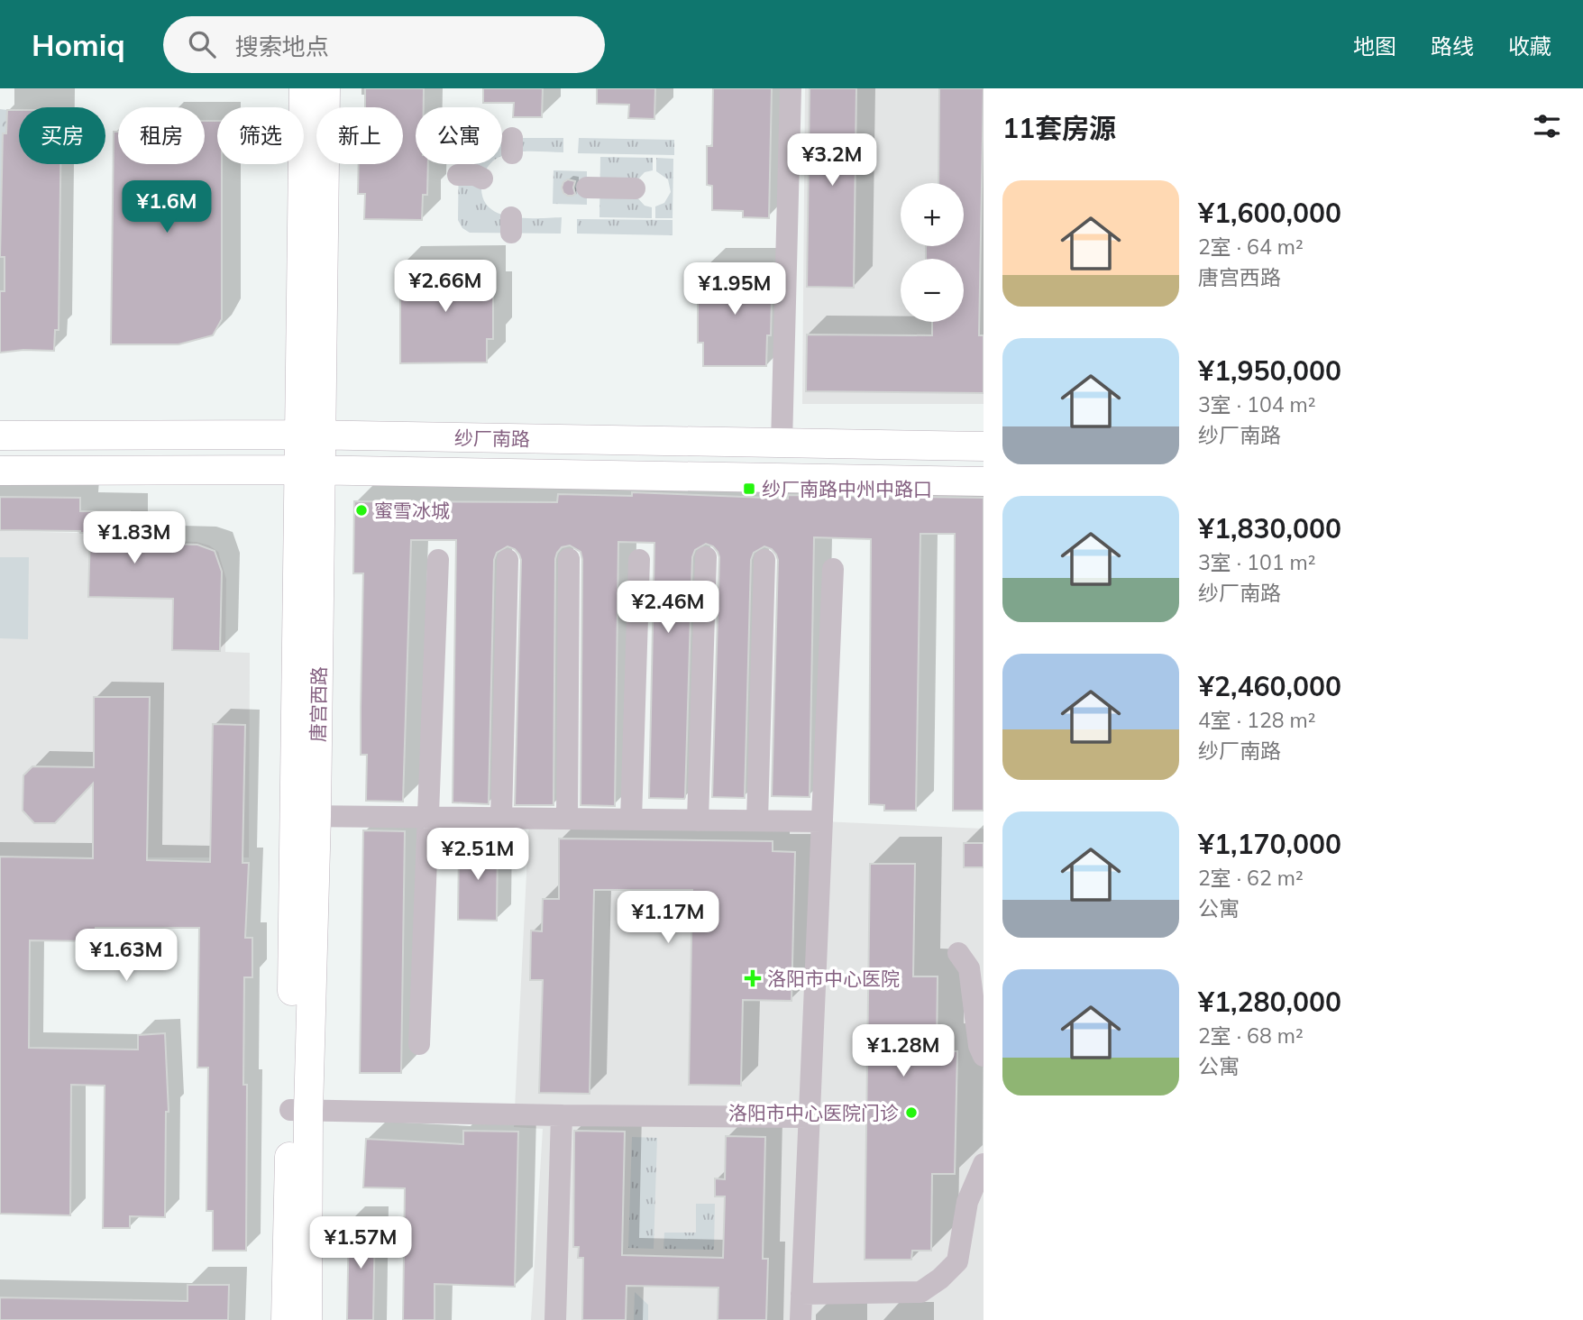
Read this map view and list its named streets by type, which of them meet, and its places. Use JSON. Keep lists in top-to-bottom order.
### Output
{
  "streets": {
    "main road": ["纱厂南路", "唐宫西路"]
  },
  "crossings": [
    ["纱厂南路", "唐宫西路"]
  ],
  "places": {
    "transit": ["纱厂南路中州中路口"],
    "other": ["蜜雪冰城", "洛阳市中心医院门诊"],
    "health": ["洛阳市中心医院"]
  },
  "page": {
    "header": "Homiq",
    "search": "搜索地点",
    "nav": ["地图", "路线", "收藏"],
    "heading": "11套房源",
    "chip": [
      "买房",
      "租房",
      "筛选",
      "新上",
      "公寓"
    ],
    "price": [
      "¥3.2M",
      "¥1.6M",
      "¥2.66M",
      "¥1.95M",
      "¥1.83M",
      "¥2.46M",
      "¥2.51M",
      "¥1.17M",
      "¥1.63M",
      "¥1.28M",
      "¥1.57M"
    ],
    "list": [
      {
        "name": "¥1,600,000",
        "note": "2室 · 64 m² · 唐宫西路"
      },
      {
        "name": "¥1,950,000",
        "note": "3室 · 104 m² · 纱厂南路"
      },
      {
        "name": "¥1,830,000",
        "note": "3室 · 101 m² · 纱厂南路"
      },
      {
        "name": "¥2,460,000",
        "note": "4室 · 128 m² · 纱厂南路"
      },
      {
        "name": "¥1,170,000",
        "note": "2室 · 62 m² · 公寓"
      },
      {
        "name": "¥1,280,000",
        "note": "2室 · 68 m² · 公寓"
      }
    ],
    "map_buttons": ["+", "−"]
  }
}
